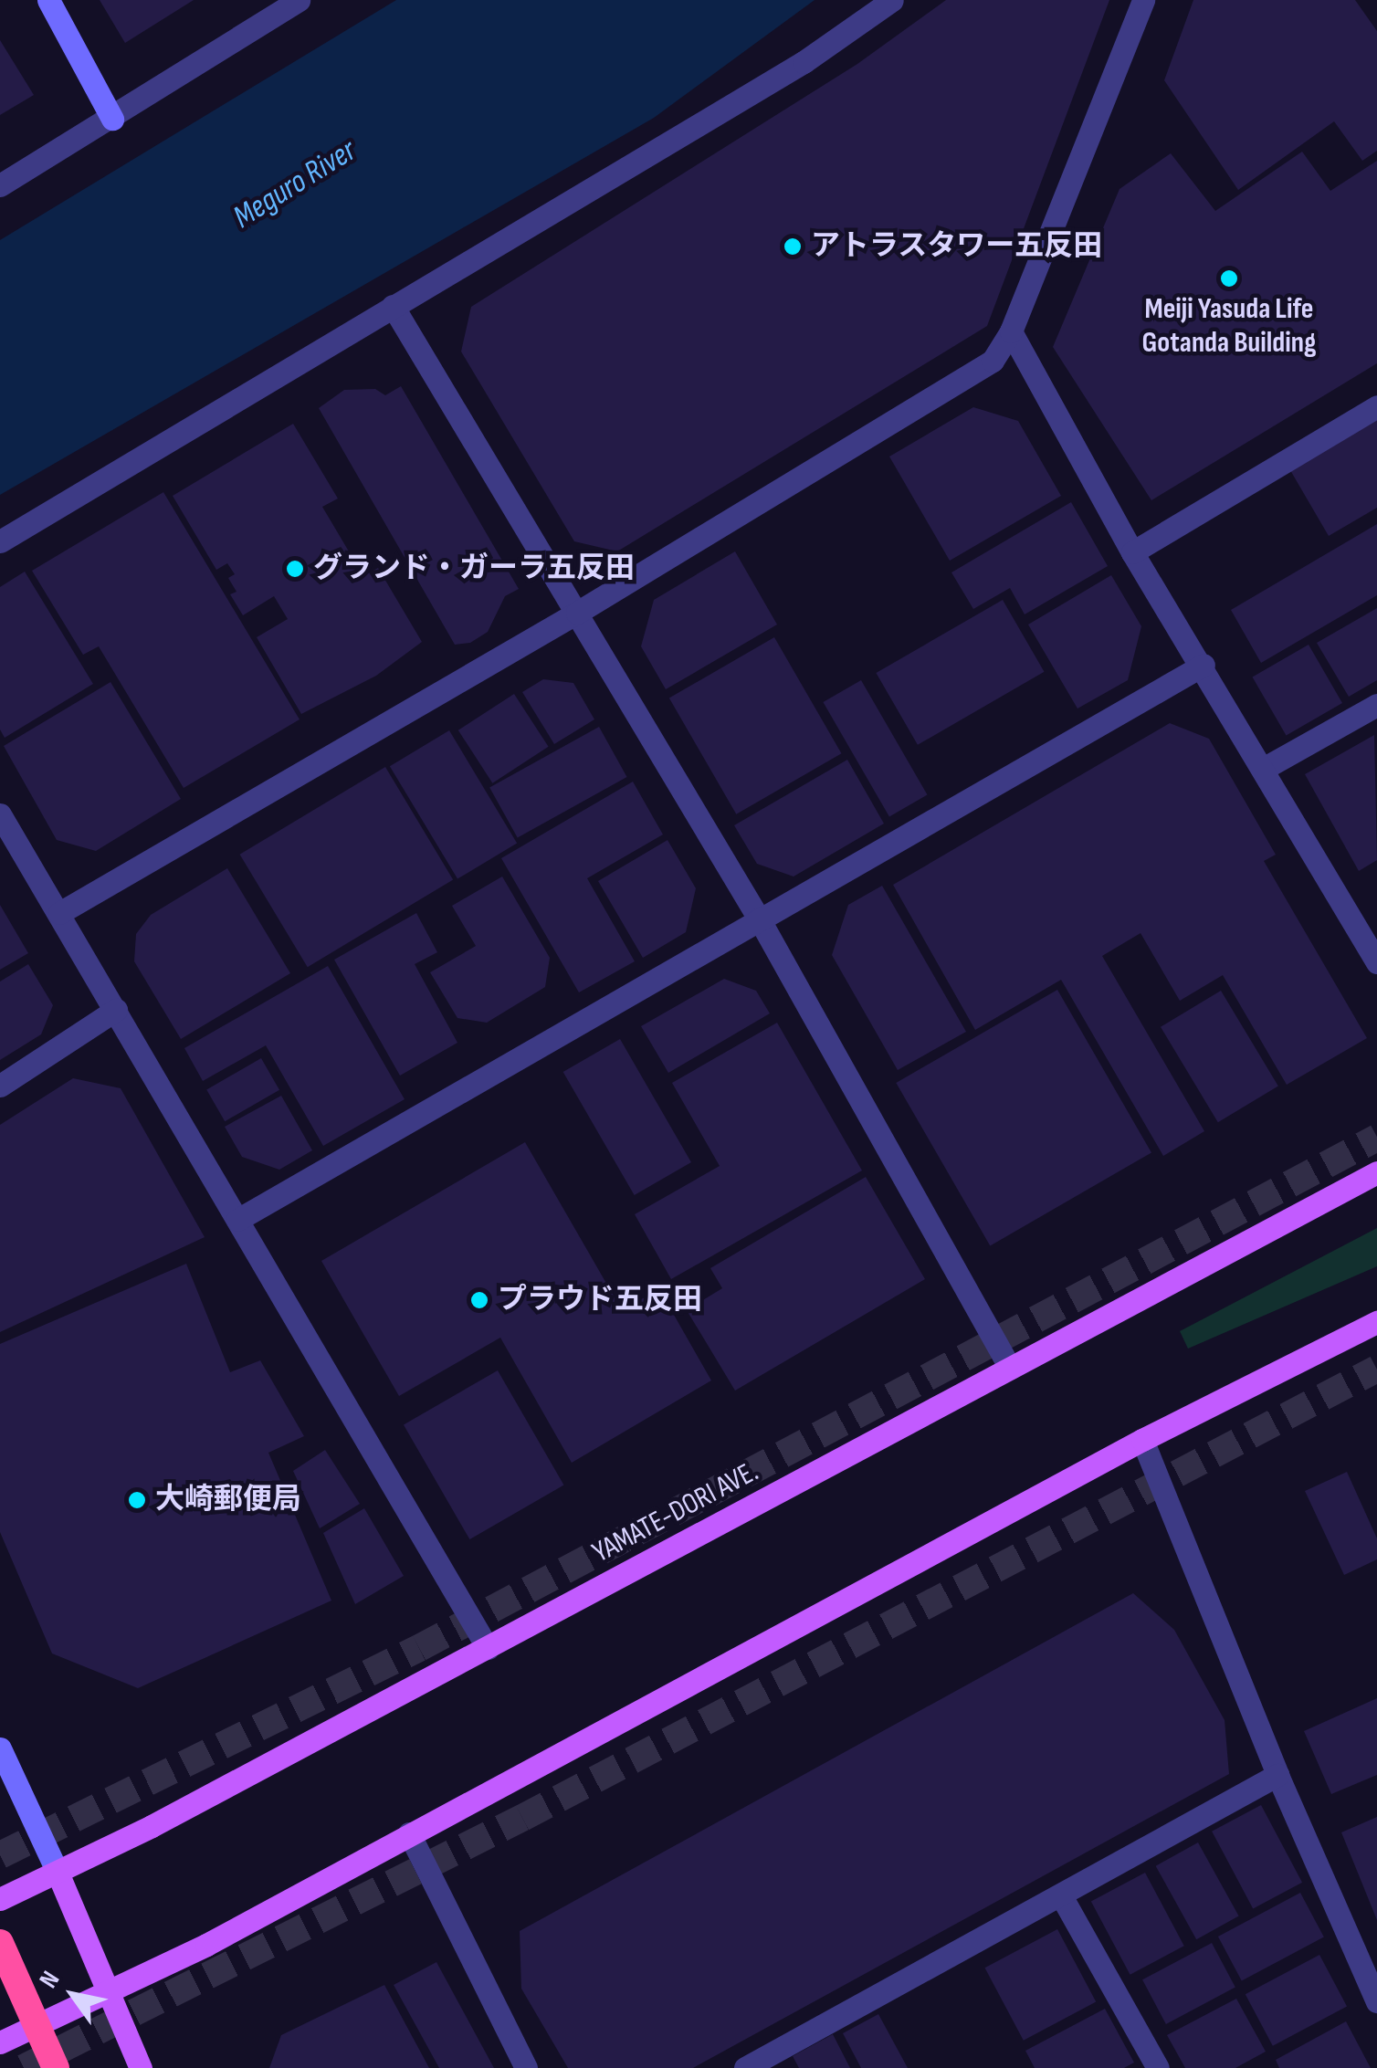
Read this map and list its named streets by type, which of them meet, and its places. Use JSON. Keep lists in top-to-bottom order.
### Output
{
  "streets": {
    "main road": ["YAMATE-DORI AVE."]
  },
  "water": ["Meguro River"],
  "places": [
    "アトラスタワー五反田",
    "Meiji Yasuda Life Gotanda Building",
    "グランド・ガーラ五反田",
    "プラウド五反田",
    "大崎郵便局"
  ],
  "north": "top left"
}
